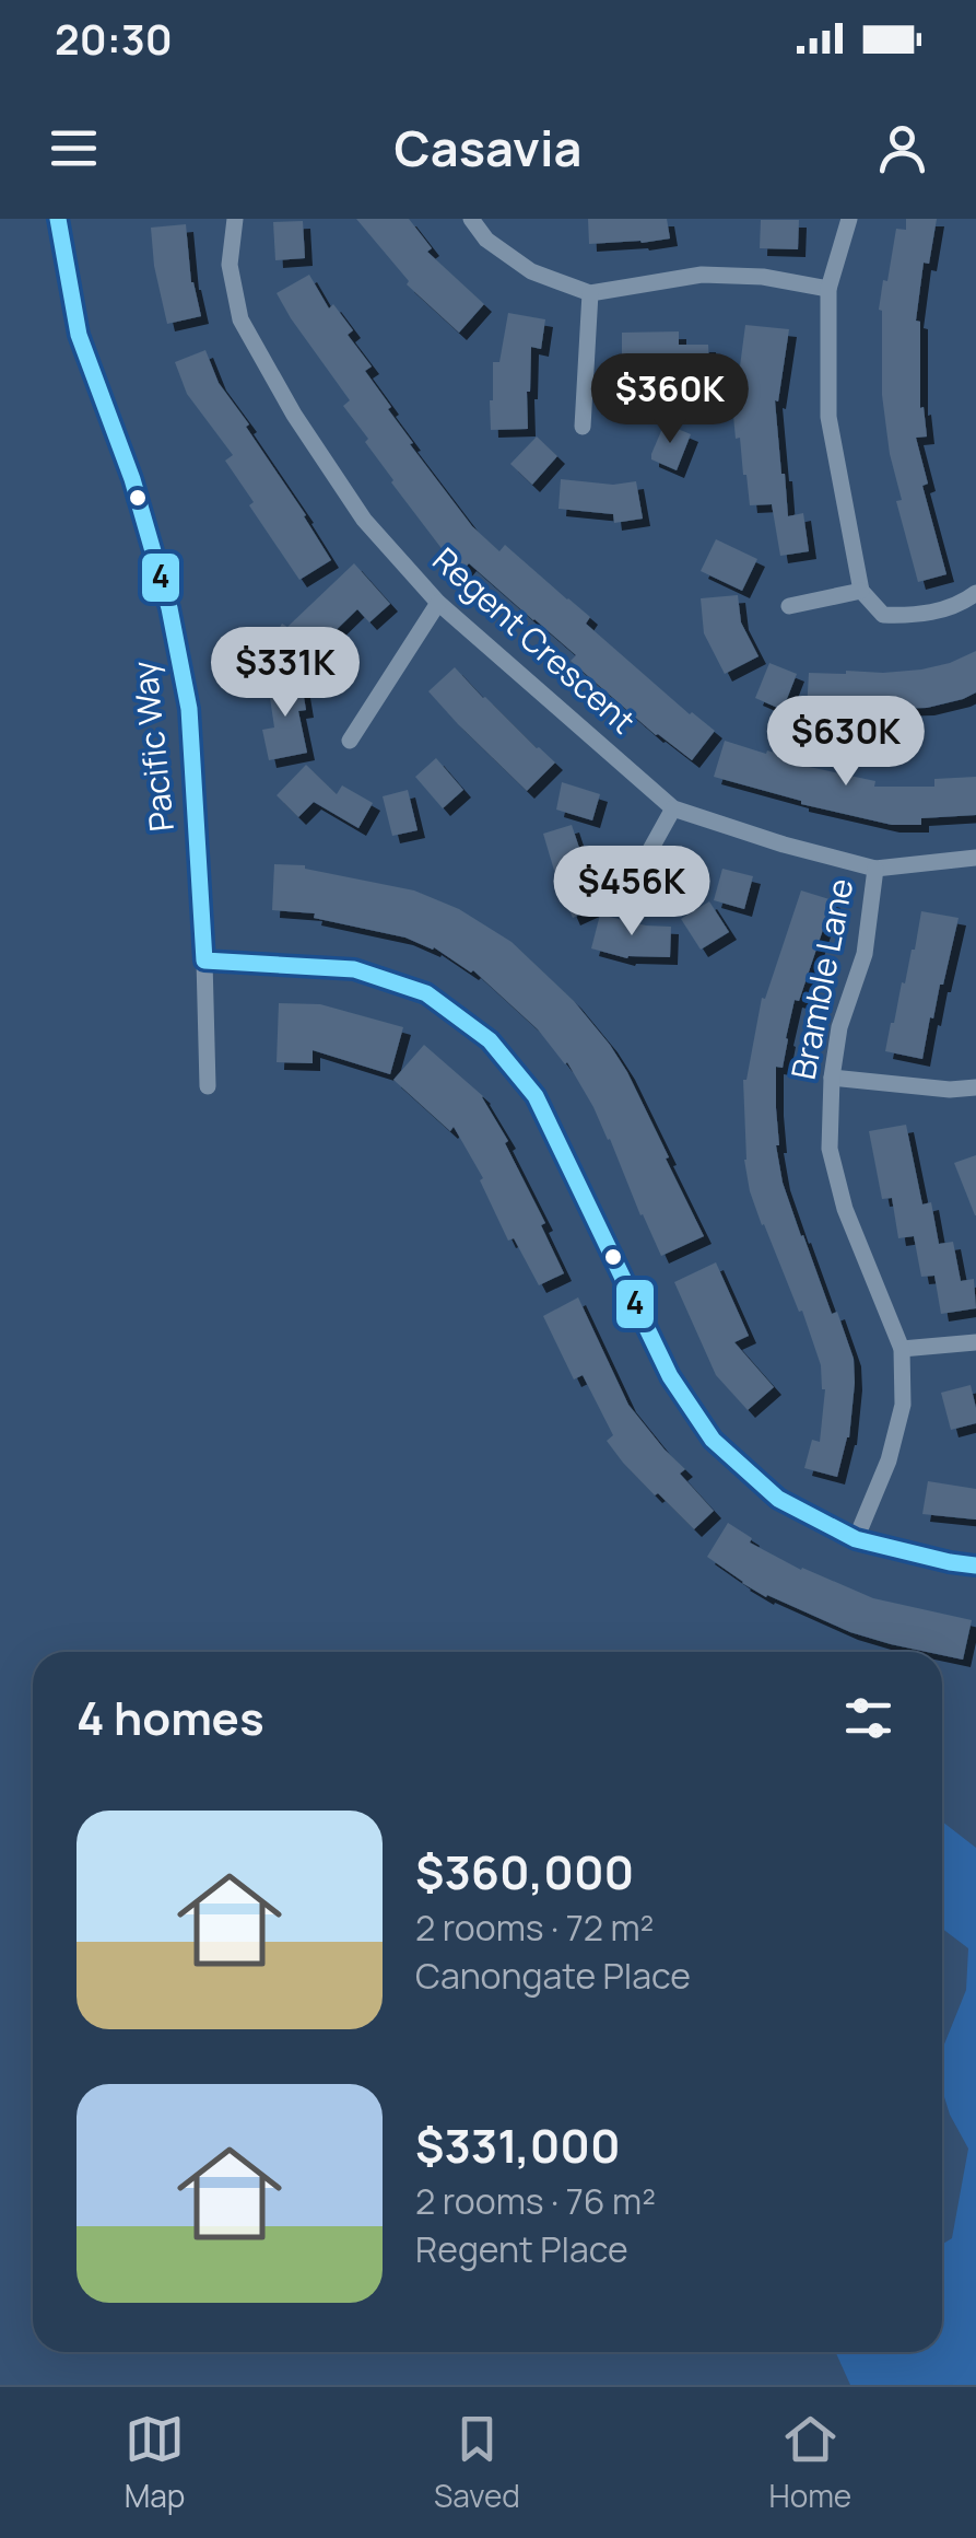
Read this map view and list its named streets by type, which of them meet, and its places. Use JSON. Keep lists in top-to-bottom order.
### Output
{
  "streets": {
    "street": ["Regent Crescent", "Pacific Way", "Bramble Lane"]
  },
  "crossings": [
    ["Regent Crescent", "Bramble Lane"]
  ],
  "lines": ["transit line 4"],
  "page": {
    "status": "20:30",
    "header": "Casavia",
    "price": [
      "$360K",
      "$331K",
      "$630K",
      "$456K"
    ],
    "heading": "4 homes",
    "list": [
      {
        "name": "$360,000",
        "note": "2 rooms · 72 m² · Canongate Place"
      },
      {
        "name": "$331,000",
        "note": "2 rooms · 76 m² · Regent Place"
      }
    ],
    "tabs": ["Map", "Saved", "Home"]
  }
}
